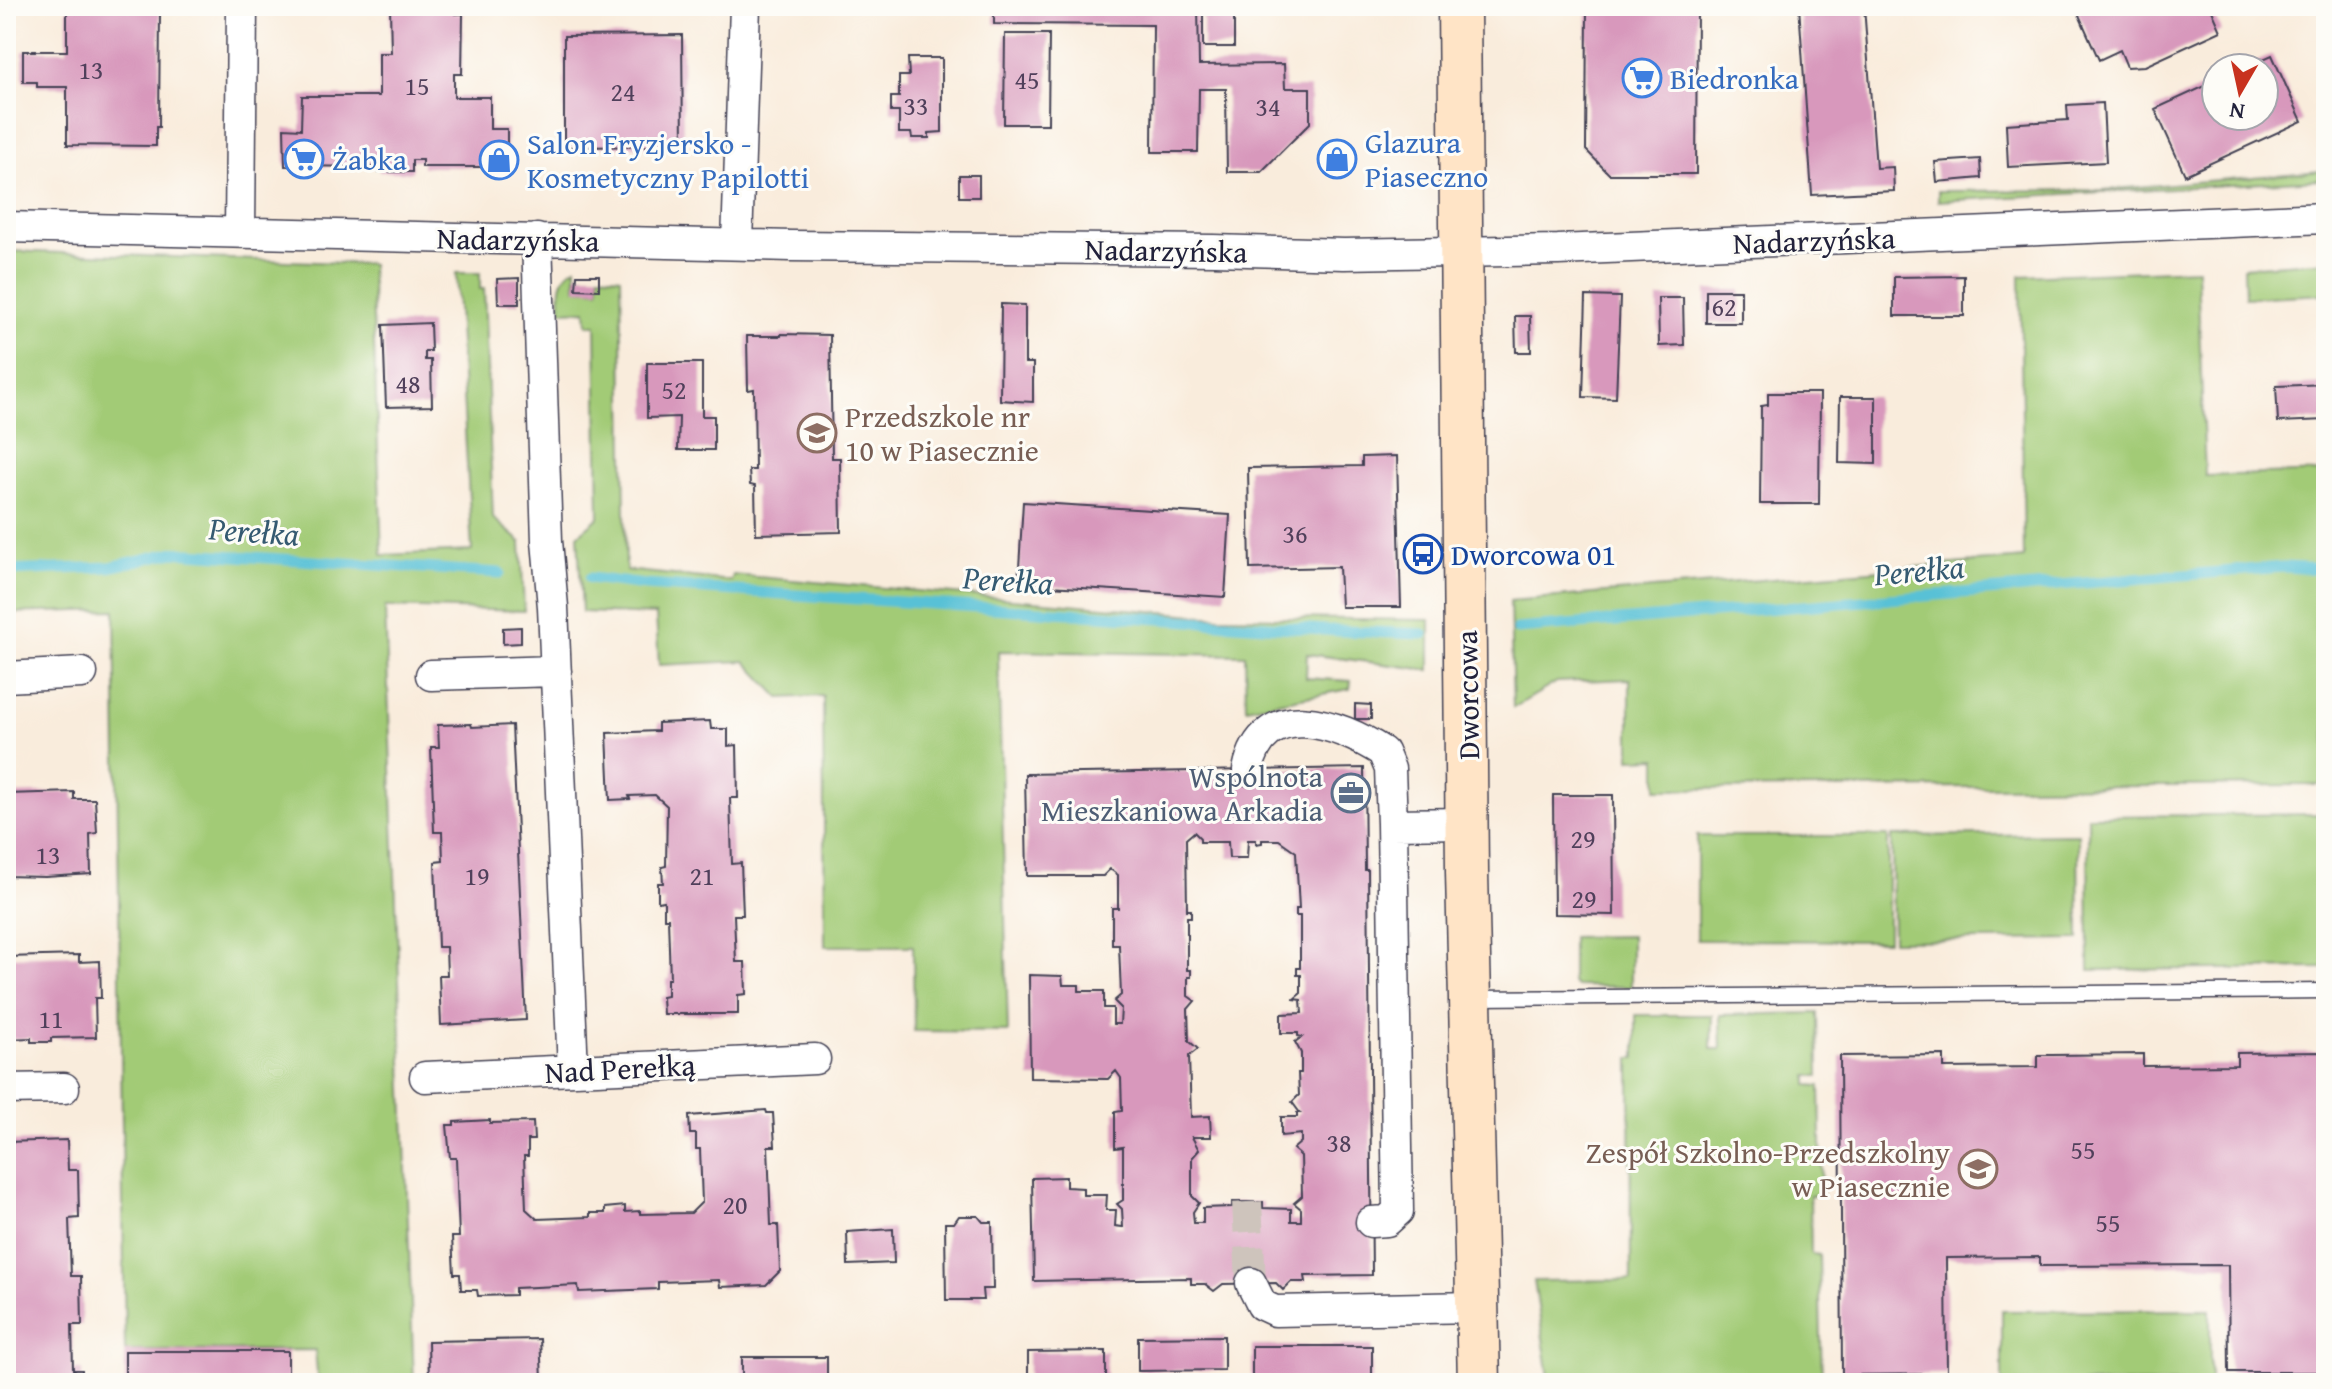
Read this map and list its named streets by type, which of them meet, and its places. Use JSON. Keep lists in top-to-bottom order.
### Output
{
  "streets": {
    "street": ["Nadarzyńska", "Dworcowa", "Nad Perełką"]
  },
  "crossings": [
    ["Nadarzyńska", "Dworcowa"]
  ],
  "water": ["Perełka"],
  "places": {
    "supermarket": ["Biedronka", "Żabka"],
    "shop": ["Glazura Piaseczno", "Salon Fryzjersko - Kosmetyczny Papilotti"],
    "school or university": ["Przedszkole nr 10 w Piasecznie", "Zespół Szkolno-Przedszkolny w Piasecznie"],
    "bus stop": ["Dworcowa 01"],
    "office": ["Wspólnota Mieszkaniowa Arkadia"]
  },
  "house_numbers": [
    "13",
    "45",
    "15",
    "24",
    "33",
    "34",
    "62",
    "48",
    "52",
    "36",
    "29",
    "13",
    "19",
    "21",
    "29",
    "11",
    "38",
    "55",
    "20",
    "55"
  ],
  "north": "bottom"
}
